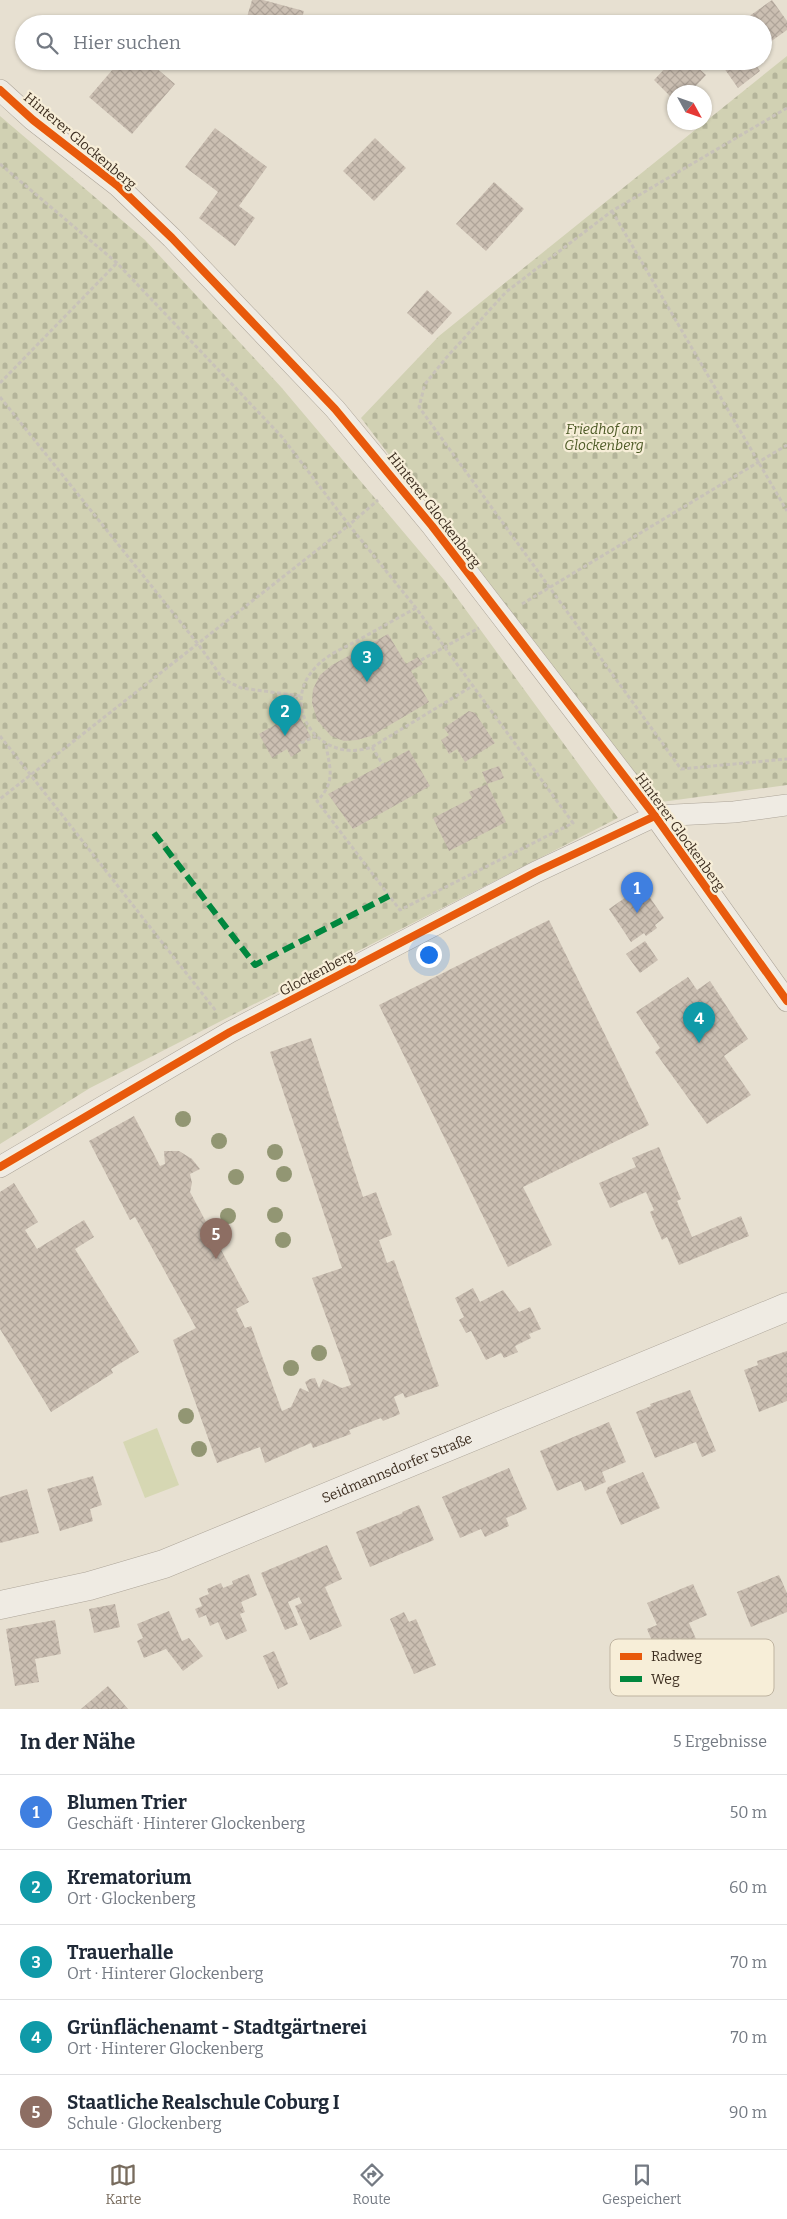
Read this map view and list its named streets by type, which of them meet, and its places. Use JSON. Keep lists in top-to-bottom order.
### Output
{
  "streets": {
    "street": ["Hinterer Glockenberg", "Glockenberg", "Seidmannsdorfer Straße"]
  },
  "crossings": [
    ["Hinterer Glockenberg", "Glockenberg"]
  ],
  "parks": ["Friedhof am Glockenberg"],
  "legend": ["Radweg", "Weg"],
  "north": "bottom right",
  "page": {
    "search": "Hier suchen",
    "pins": [
      "3",
      "2",
      "1",
      "4",
      "5"
    ],
    "heading": ["In der Nähe", "5 Ergebnisse"],
    "list": [
      {
        "mark": "1",
        "name": "Blumen Trier",
        "note": "Geschäft · Hinterer Glockenberg",
        "value": "50 m"
      },
      {
        "mark": "2",
        "name": "Krematorium",
        "note": "Ort · Glockenberg",
        "value": "60 m"
      },
      {
        "mark": "3",
        "name": "Trauerhalle",
        "note": "Ort · Hinterer Glockenberg",
        "value": "70 m"
      },
      {
        "mark": "4",
        "name": "Grünflächenamt - Stadtgärtnerei",
        "note": "Ort · Hinterer Glockenberg",
        "value": "70 m"
      },
      {
        "mark": "5",
        "name": "Staatliche Realschule Coburg I",
        "note": "Schule · Glockenberg",
        "value": "90 m"
      }
    ],
    "nav": ["Karte", "Route", "Gespeichert"]
  }
}
